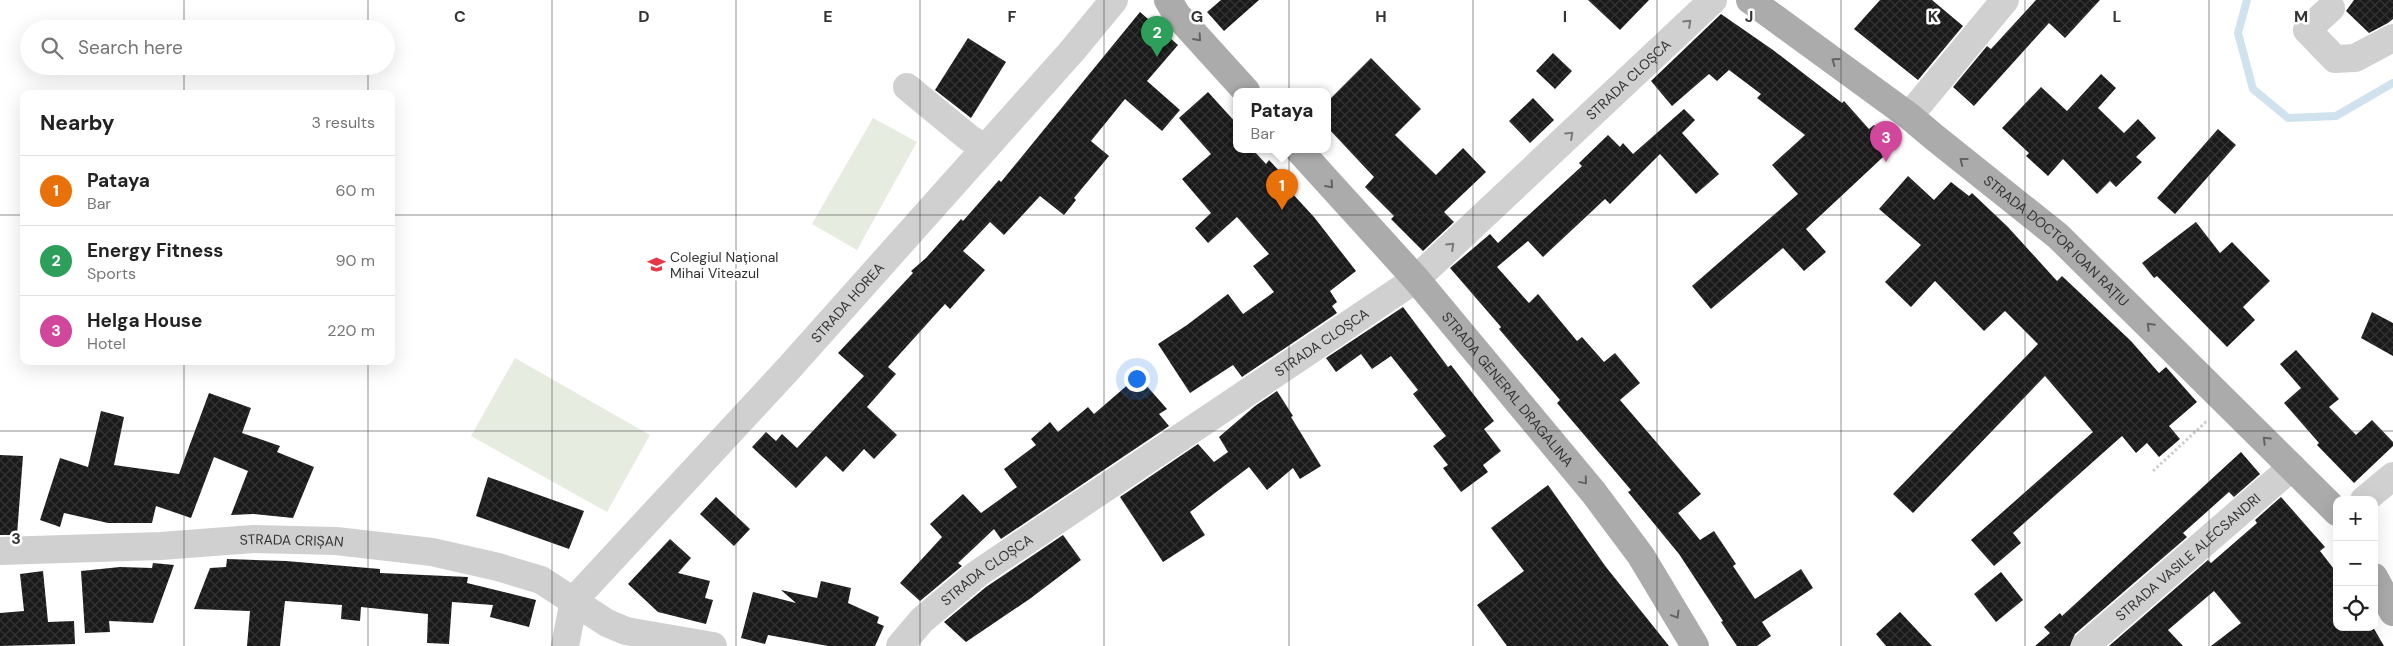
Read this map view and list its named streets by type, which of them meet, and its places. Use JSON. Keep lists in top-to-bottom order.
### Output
{
  "streets": {
    "main road": ["STRADA DOCTOR IOAN RAȚIU", "STRADA GENERAL DRAGALINA"],
    "street": [
      "STRADA CLOȘCA",
      "STRADA HOREA",
      "STRADA CRIȘAN",
      "STRADA VASILE ALECSANDRI"
    ]
  },
  "crossings": [
    ["STRADA CLOȘCA", "STRADA GENERAL DRAGALINA"],
    ["STRADA DOCTOR IOAN RAȚIU", "STRADA VASILE ALECSANDRI"],
    ["STRADA HOREA", "STRADA CRIȘAN"]
  ],
  "one_way": ["STRADA CLOȘCA", "STRADA DOCTOR IOAN RAȚIU", "STRADA GENERAL DRAGALINA"],
  "places": {
    "school or university": ["Colegiul Național Mihai Viteazul"]
  },
  "page": {
    "pins": ["2", "3", "1"],
    "search": "Search here",
    "popup": ["Pataya", "Bar"],
    "heading": ["Nearby", "3 results"],
    "list": [
      {
        "mark": "1",
        "name": "Pataya",
        "note": "Bar",
        "value": "60 m"
      },
      {
        "mark": "2",
        "name": "Energy Fitness",
        "note": "Sports",
        "value": "90 m"
      },
      {
        "mark": "3",
        "name": "Helga House",
        "note": "Hotel",
        "value": "220 m"
      }
    ],
    "map_buttons": ["+", "−"]
  },
  "grid": {
    "columns": [
      "C",
      "D",
      "E",
      "F",
      "G",
      "H",
      "I",
      "J",
      "K",
      "L",
      "M"
    ],
    "rows": ["3"]
  }
}
